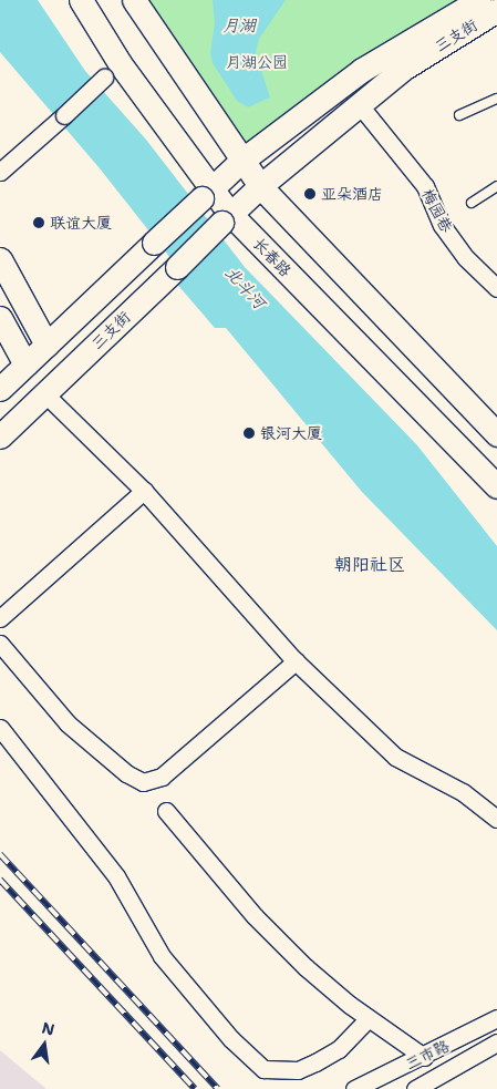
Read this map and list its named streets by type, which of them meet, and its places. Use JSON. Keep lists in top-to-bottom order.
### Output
{
  "streets": {
    "main road": ["三支街", "长春路"],
    "street": ["梅园巷", "三市路"]
  },
  "crossings": [
    ["三支街", "梅园巷"],
    ["三支街", "长春路"]
  ],
  "districts": ["朝阳社区"],
  "water": ["月湖", "北斗河"],
  "parks": ["月湖公园"],
  "places": ["亚朵酒店", "联谊大厦", "银河大厦"],
  "north": "top"
}
